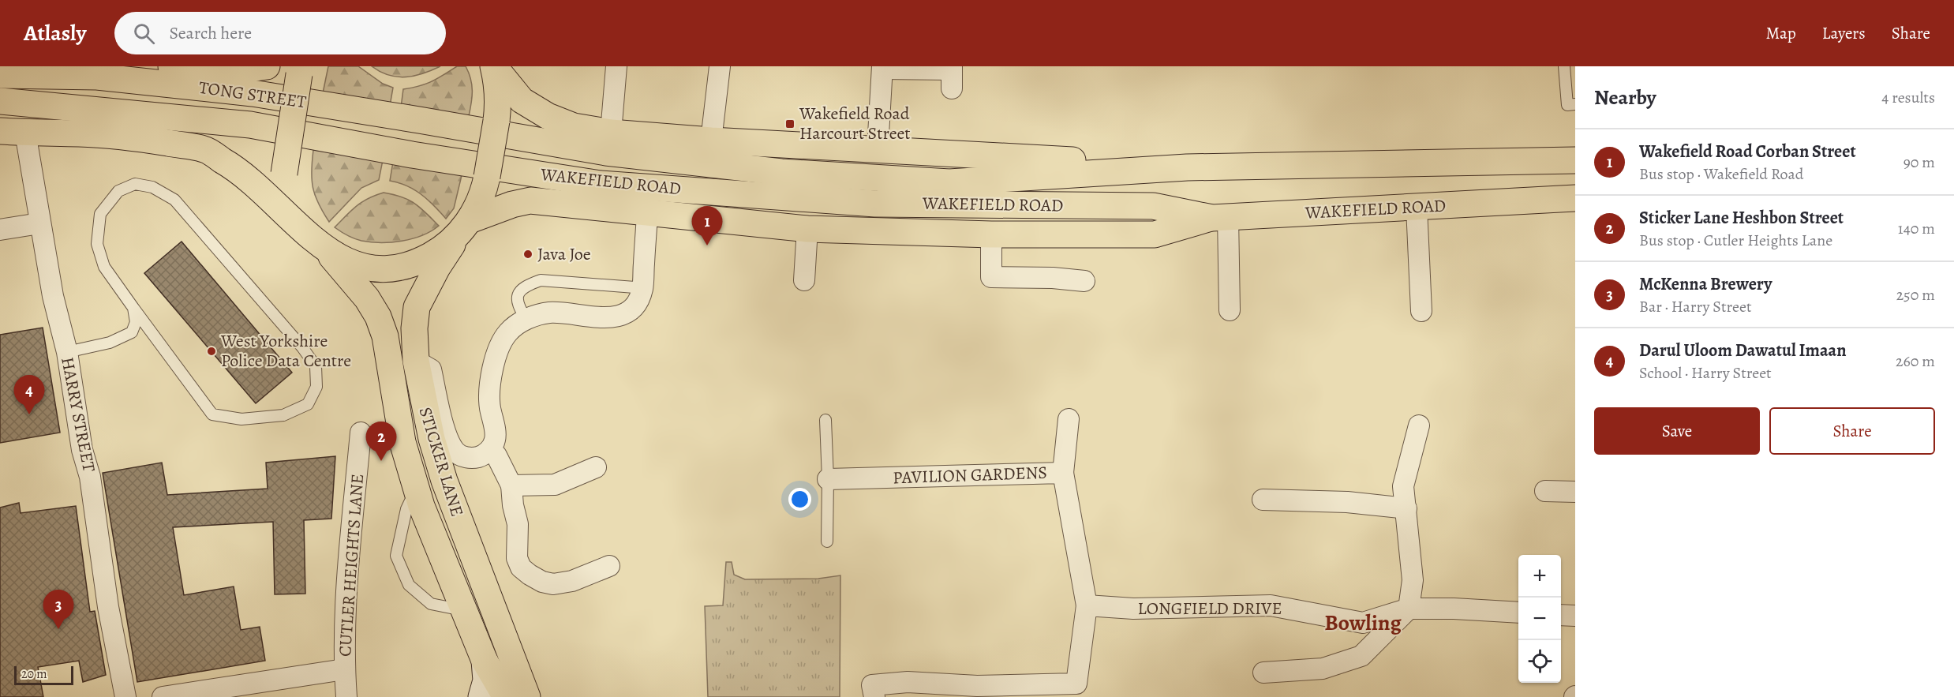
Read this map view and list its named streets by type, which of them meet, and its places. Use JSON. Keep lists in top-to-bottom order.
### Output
{
  "streets": {
    "main road": ["TONG STREET", "WAKEFIELD ROAD", "STICKER LANE"],
    "street": [
      "HARRY STREET",
      "PAVILION GARDENS",
      "CUTLER HEIGHTS LANE",
      "LONGFIELD DRIVE"
    ]
  },
  "crossings": [
    ["TONG STREET", "WAKEFIELD ROAD"],
    ["PAVILION GARDENS", "LONGFIELD DRIVE"]
  ],
  "districts": ["Bowling"],
  "places": {
    "transit": ["Wakefield Road Harcourt Street"],
    "other": ["Java Joe", "West Yorkshire Police Data Centre"]
  },
  "scale_bar": "20 m",
  "page": {
    "header": "Atlasly",
    "search": "Search here",
    "nav": ["Map", "Layers", "Share"],
    "heading": ["Nearby", "4 results"],
    "list": [
      {
        "mark": "1",
        "name": "Wakefield Road Corban Street",
        "note": "Bus stop · Wakefield Road",
        "value": "90 m"
      },
      {
        "mark": "2",
        "name": "Sticker Lane Heshbon Street",
        "note": "Bus stop · Cutler Heights Lane",
        "value": "140 m"
      },
      {
        "mark": "3",
        "name": "McKenna Brewery",
        "note": "Bar · Harry Street",
        "value": "250 m"
      },
      {
        "mark": "4",
        "name": "Darul Uloom Dawatul Imaan",
        "note": "School · Harry Street",
        "value": "260 m"
      }
    ],
    "pins": [
      "1",
      "4",
      "2",
      "3"
    ],
    "buttons": ["Save", "Share"],
    "map_buttons": ["+", "−"],
    "scale": "20 m"
  }
}
